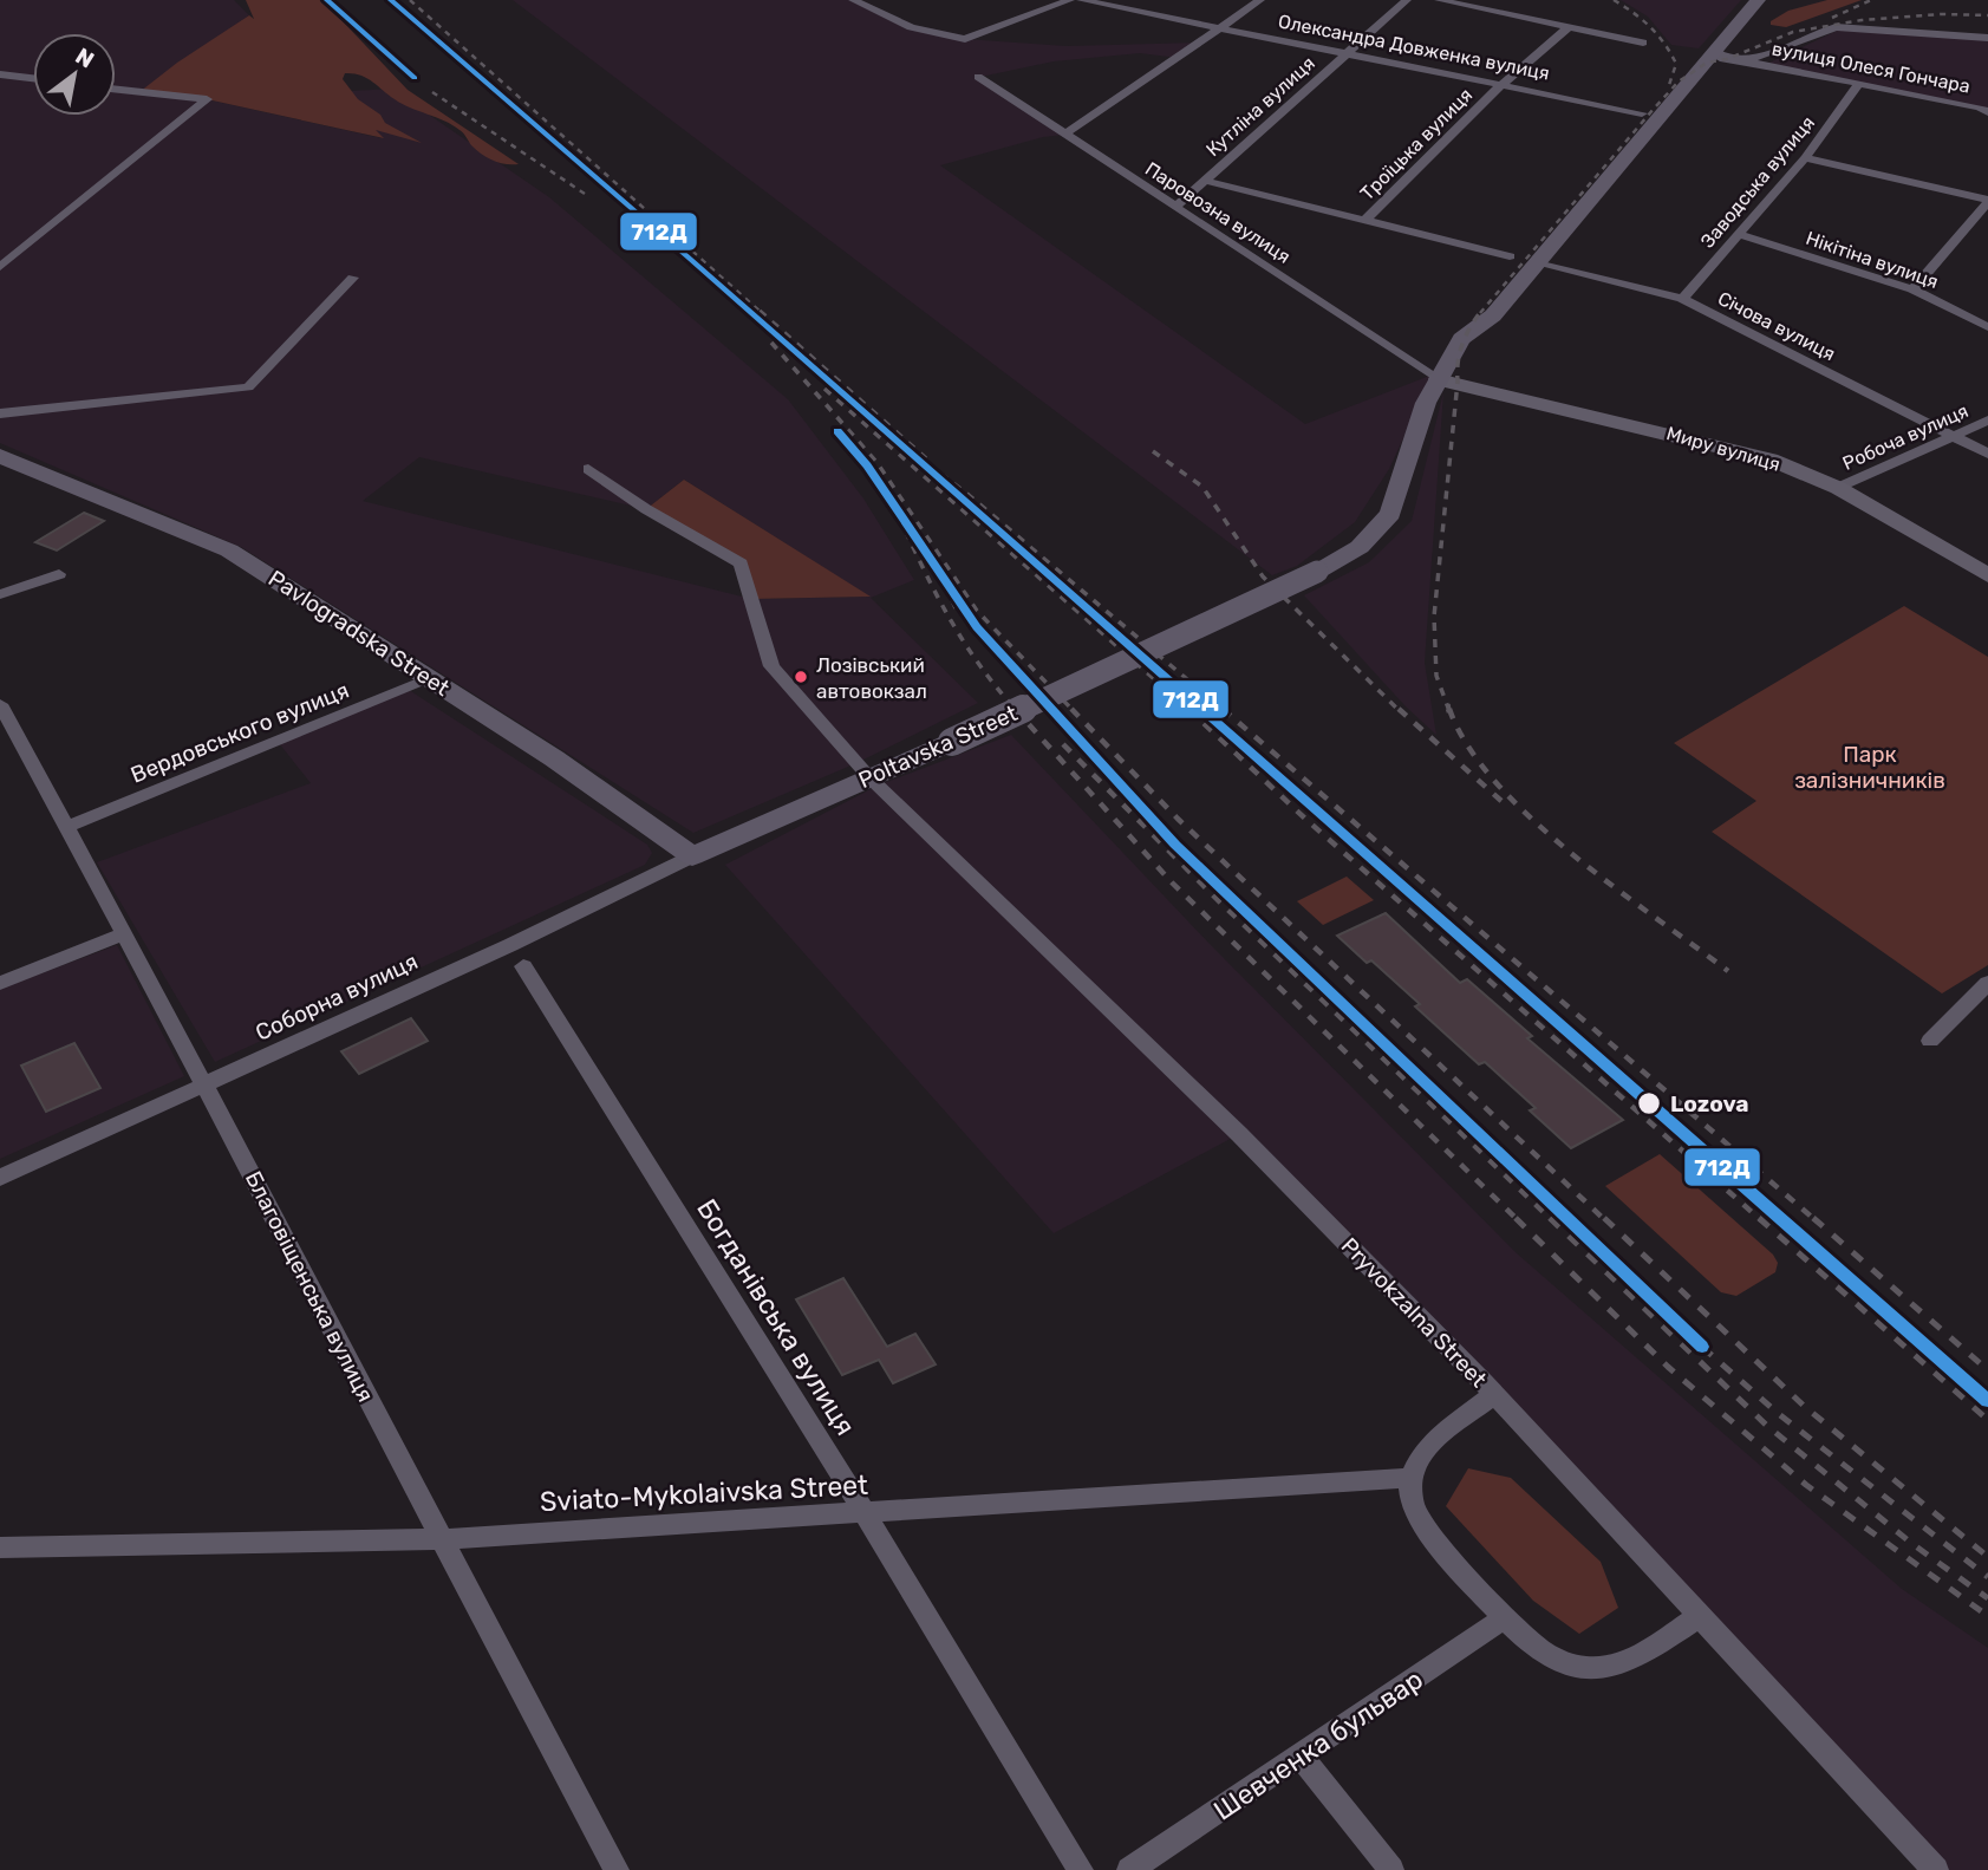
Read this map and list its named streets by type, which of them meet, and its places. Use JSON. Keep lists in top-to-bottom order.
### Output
{
  "streets": {
    "main road": ["Миру вулиця", "Pavlogradska Street", "Poltavska Street"],
    "street": [
      "Олександра Довженка вулиця",
      "вулиця Олеся Гончара",
      "Кутліна вулиця",
      "Троїцька вулиця",
      "Заводська вулиця",
      "Паровозна вулиця",
      "Нікітіна вулиця",
      "Січова вулиця",
      "Робоча вулиця",
      "Вердовського вулиця",
      "Соборна вулиця",
      "Благовіщенська вулиця",
      "Pryvokzalna Street",
      "Богданівська вулиця",
      "Sviato-Mykolaivska Street",
      "Шевченка бульвар"
    ]
  },
  "crossings": [
    ["Олександра Довженка вулиця", "Кутліна вулиця"],
    ["Олександра Довженка вулиця", "Троїцька вулиця"],
    ["вулиця Олеся Гончара", "Заводська вулиця"],
    ["Кутліна вулиця", "Паровозна вулиця"],
    ["Заводська вулиця", "Нікітіна вулиця"],
    ["Заводська вулиця", "Січова вулиця"],
    ["Паровозна вулиця", "Миру вулиця"],
    ["Паровозна вулиця", "Poltavska Street"],
    ["Січова вулиця", "Робоча вулиця"],
    ["Січова вулиця", "Poltavska Street"],
    ["Робоча вулиця", "Миру вулиця"],
    ["Миру вулиця", "Poltavska Street"],
    ["Pavlogradska Street", "Вердовського вулиця"],
    ["Pavlogradska Street", "Poltavska Street"],
    ["Pavlogradska Street", "Соборна вулиця"],
    ["Вердовського вулиця", "Благовіщенська вулиця"],
    ["Poltavska Street", "Соборна вулиця"],
    ["Poltavska Street", "Pryvokzalna Street"],
    ["Соборна вулиця", "Благовіщенська вулиця"],
    ["Благовіщенська вулиця", "Sviato-Mykolaivska Street"],
    ["Богданівська вулиця", "Sviato-Mykolaivska Street"]
  ],
  "parks": ["Парк залізничників"],
  "places": ["Лозівський автовокзал", "Lozova"],
  "lines": ["transit line 712Д"],
  "north": "top right"
}
